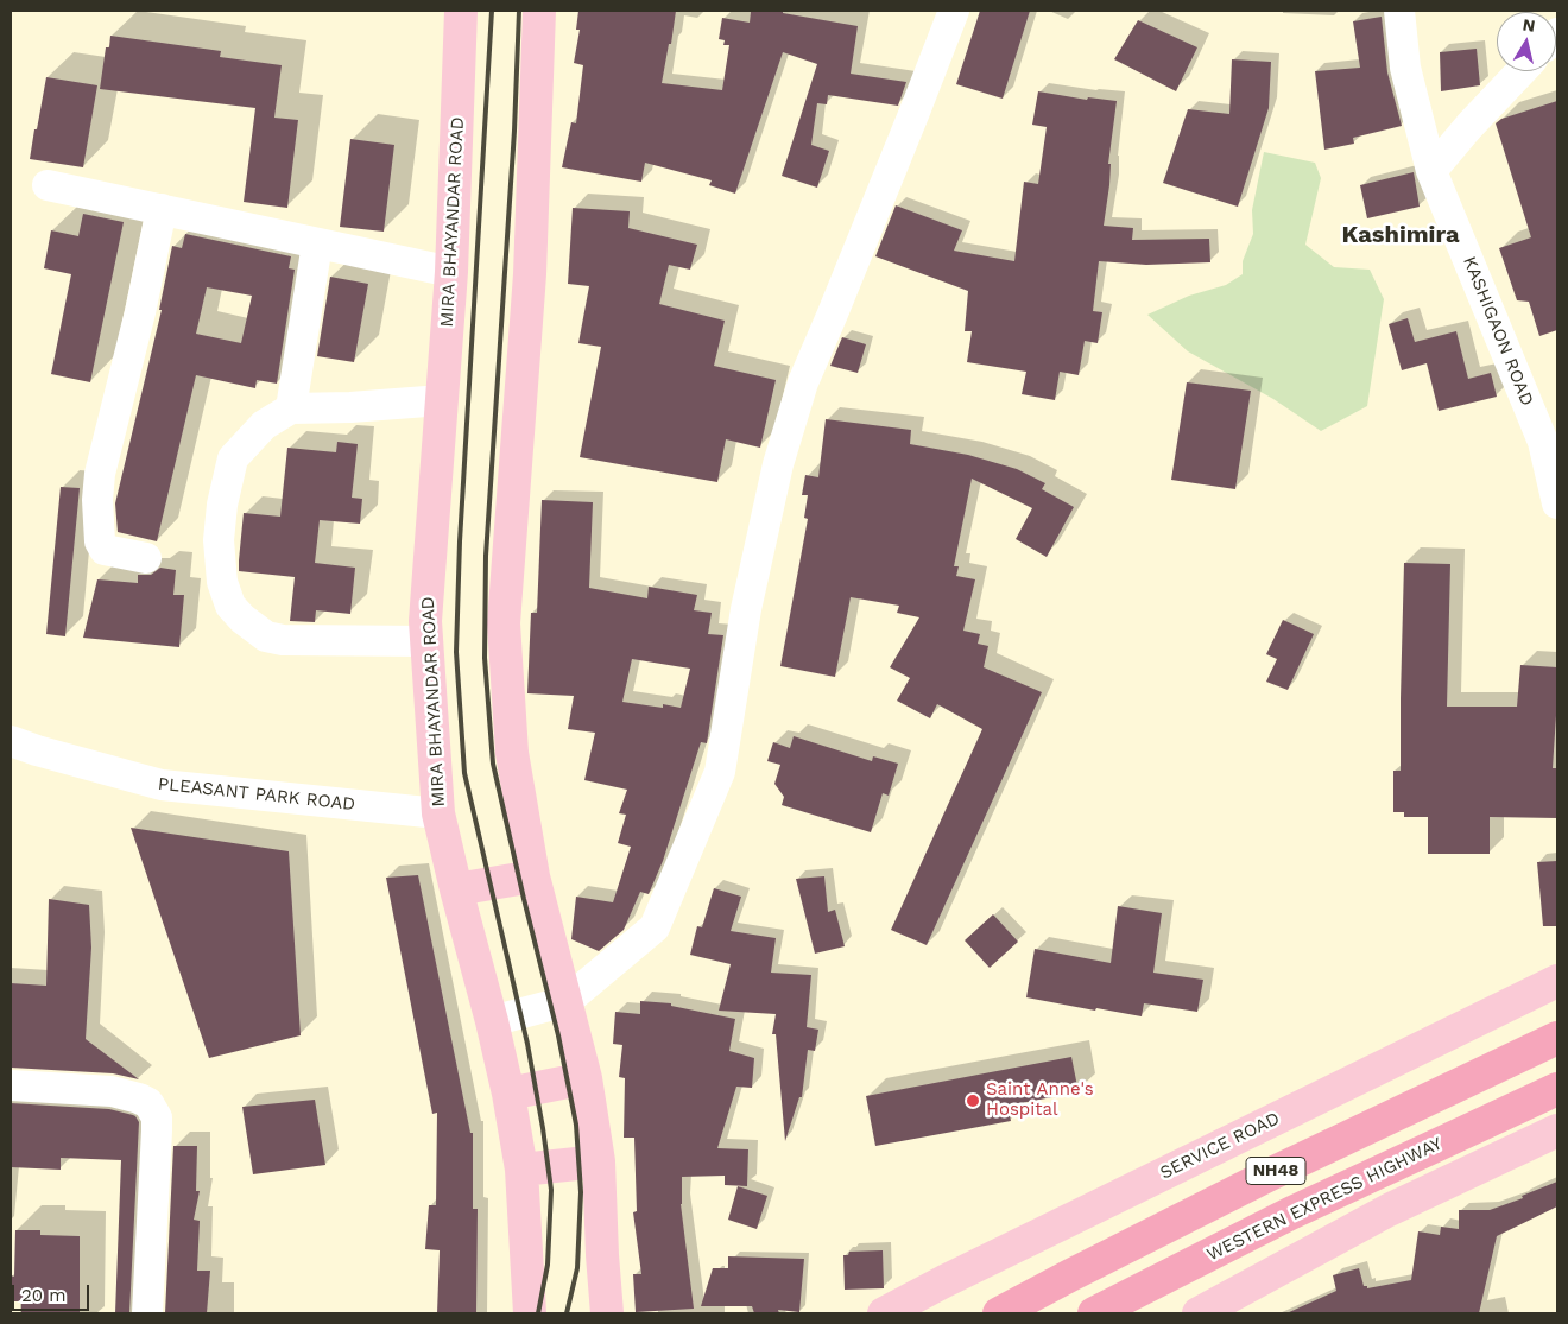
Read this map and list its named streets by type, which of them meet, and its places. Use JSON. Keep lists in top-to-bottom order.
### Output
{
  "streets": {
    "highway": ["NH48", "WESTERN EXPRESS HIGHWAY"],
    "main road": ["MIRA BHAYANDAR ROAD", "SERVICE ROAD"],
    "street": ["KASHIGAON ROAD", "PLEASANT PARK ROAD"]
  },
  "crossings": [
    ["MIRA BHAYANDAR ROAD", "PLEASANT PARK ROAD"]
  ],
  "districts": ["Kashimira"],
  "places": ["Saint Anne's Hospital"],
  "scale_bar": "20 m",
  "north": "top"
}
